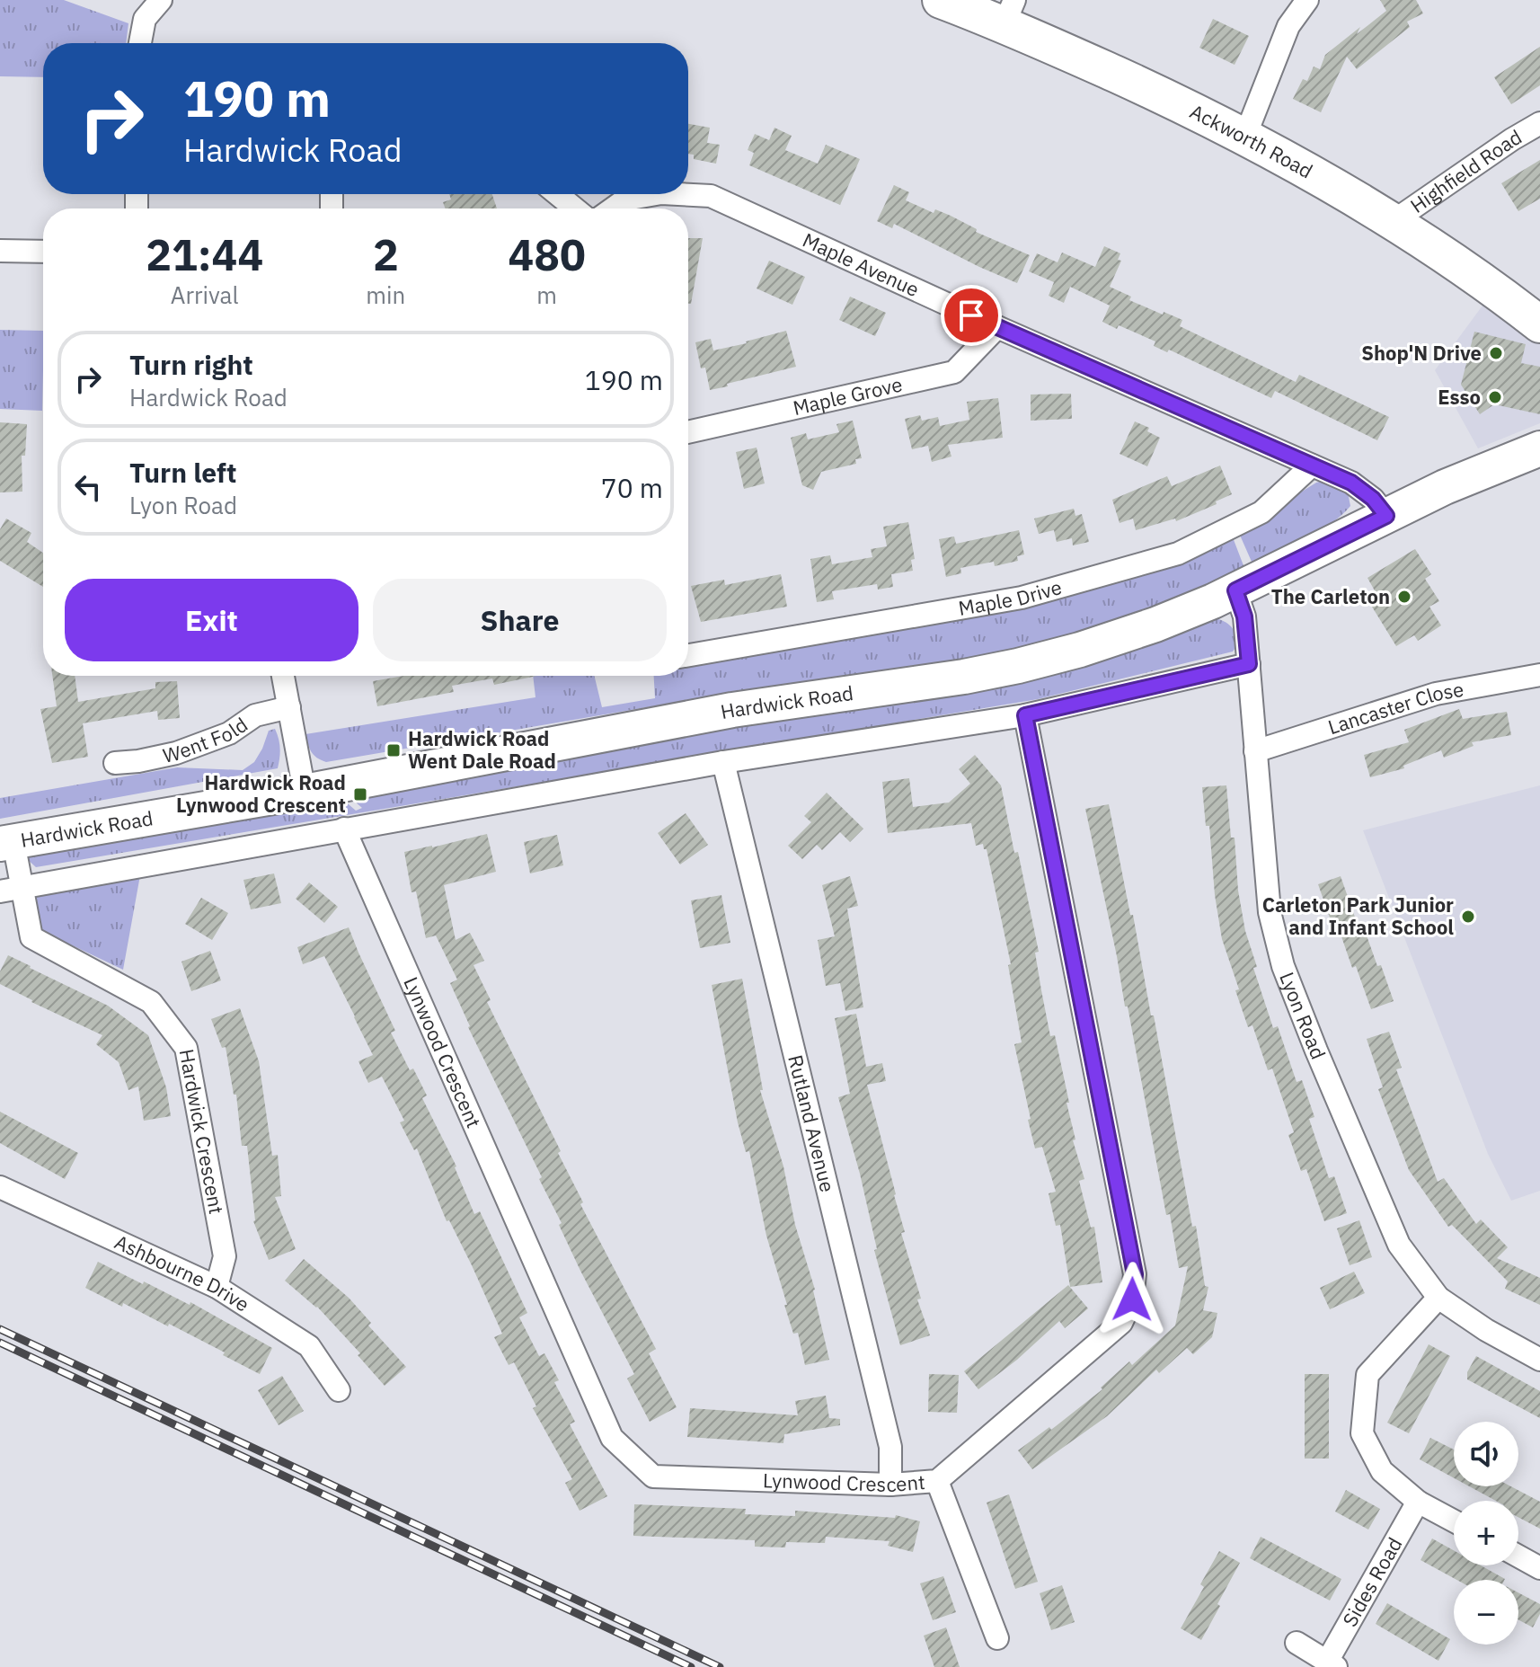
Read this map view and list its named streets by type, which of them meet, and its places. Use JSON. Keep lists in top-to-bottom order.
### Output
{
  "streets": {
    "highway": ["Ackworth Road"],
    "main road": ["Hardwick Road"],
    "street": [
      "Highfield Road",
      "Maple Avenue",
      "Maple Grove",
      "Maple Drive",
      "Lancaster Close",
      "Went Fold",
      "Lyon Road",
      "Lynwood Crescent",
      "Rutland Avenue",
      "Hardwick Crescent",
      "Ashbourne Drive",
      "Sides Road"
    ]
  },
  "crossings": [
    ["Ackworth Road", "Highfield Road"],
    ["Maple Avenue", "Maple Grove"],
    ["Maple Avenue", "Maple Drive"],
    ["Maple Avenue", "Hardwick Road"],
    ["Hardwick Road", "Lyon Road"],
    ["Hardwick Road", "Hardwick Crescent"],
    ["Lancaster Close", "Lyon Road"],
    ["Lynwood Crescent", "Rutland Avenue"],
    ["Hardwick Crescent", "Ashbourne Drive"]
  ],
  "places": {
    "other": [
      "Shop'N Drive",
      "Esso",
      "The Carleton",
      "Carleton Park Junior and Infant School"
    ],
    "transit": ["Hardwick Road Went Dale Road", "Hardwick Road Lynwood Crescent"]
  },
  "page": {
    "turn": ["190 m", "Hardwick Road"],
    "eta": [
      "21:44",
      "Arrival",
      "2",
      "min",
      "480",
      "m"
    ],
    "list": [
      {
        "name": "Turn right",
        "note": "Hardwick Road",
        "value": "190 m"
      },
      {
        "name": "Turn left",
        "note": "Lyon Road",
        "value": "70 m"
      }
    ],
    "buttons": ["Exit", "Share"],
    "map_buttons": ["+", "−"]
  }
}
